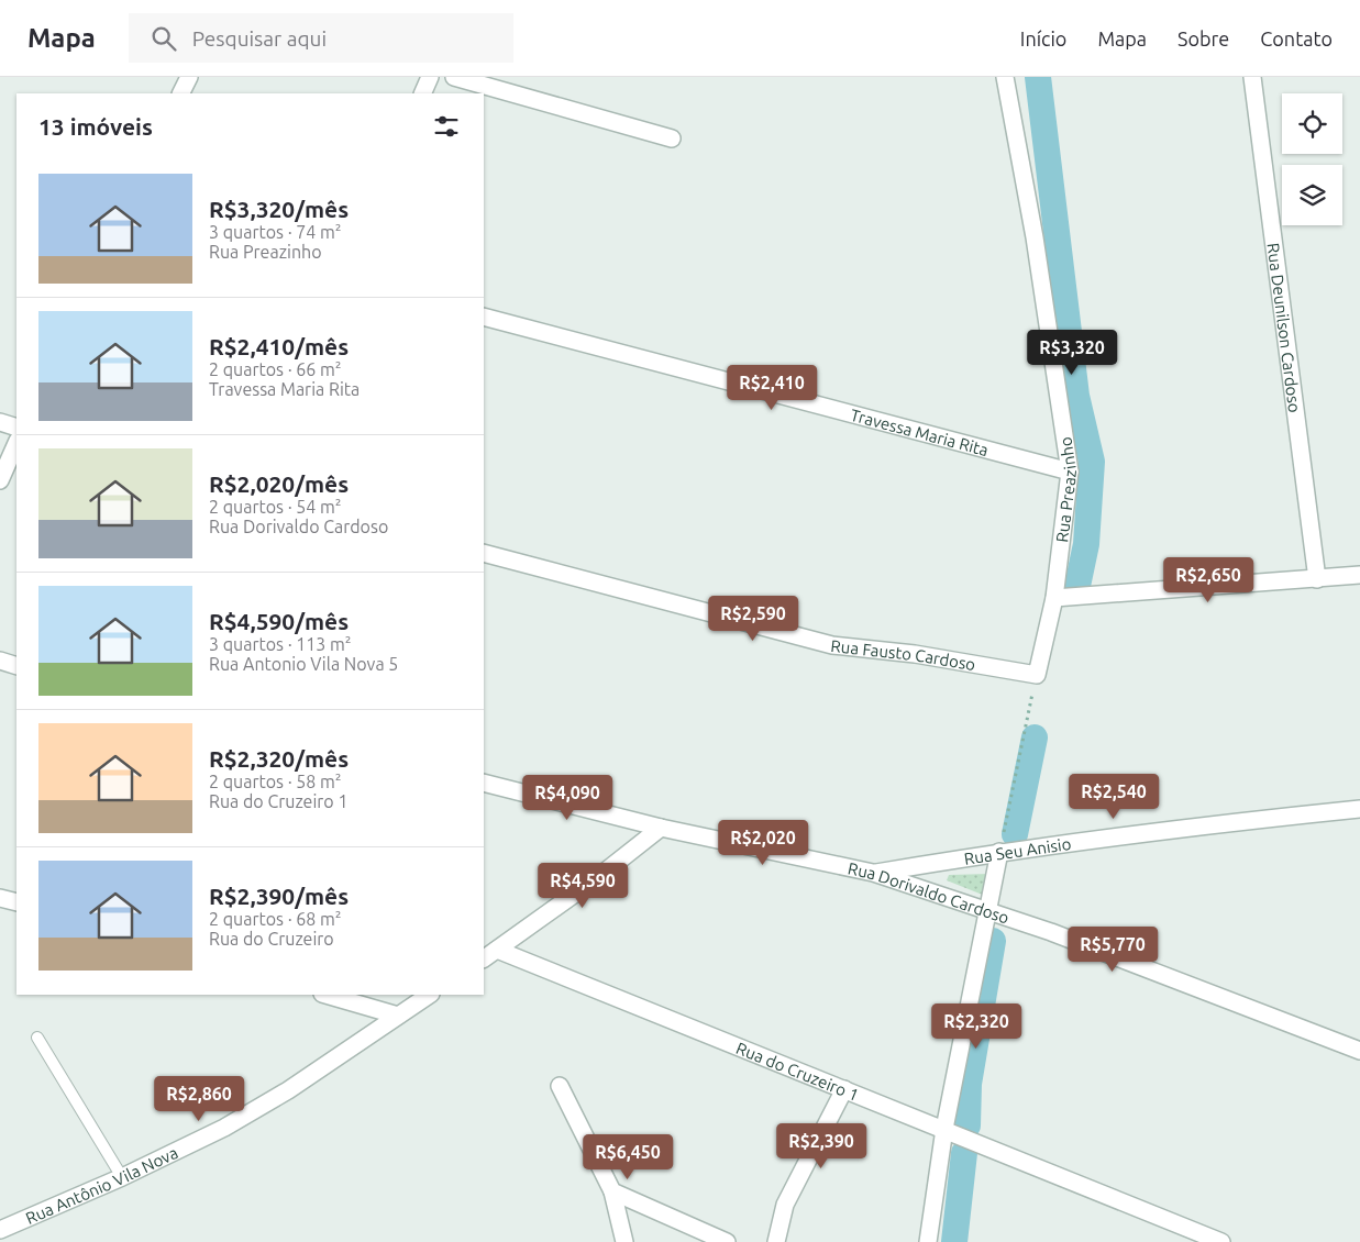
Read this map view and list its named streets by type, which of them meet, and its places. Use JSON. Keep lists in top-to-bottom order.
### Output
{
  "streets": {
    "street": [
      "Rua Deunilson Cardoso",
      "Travessa Maria Rita",
      "Rua Preazinho",
      "Rua Fausto Cardoso",
      "Rua Seu Anisio",
      "Rua Dorivaldo Cardoso",
      "Rua do Cruzeiro 1",
      "Rua Antônio Vila Nova"
    ]
  },
  "crossings": [
    ["Travessa Maria Rita", "Rua Preazinho"],
    ["Rua Preazinho", "Rua Fausto Cardoso"],
    ["Rua Seu Anisio", "Rua Dorivaldo Cardoso"]
  ],
  "page": {
    "header": "Mapa",
    "search": "Pesquisar aqui",
    "nav": [
      "Início",
      "Mapa",
      "Sobre",
      "Contato"
    ],
    "heading": "13 imóveis",
    "list": [
      {
        "name": "R$3,320/mês",
        "note": "3 quartos · 74 m² · Rua Preazinho"
      },
      {
        "name": "R$2,410/mês",
        "note": "2 quartos · 66 m² · Travessa Maria Rita"
      },
      {
        "name": "R$2,020/mês",
        "note": "2 quartos · 54 m² · Rua Dorivaldo Cardoso"
      },
      {
        "name": "R$4,590/mês",
        "note": "3 quartos · 113 m² · Rua Antonio Vila Nova 5"
      },
      {
        "name": "R$2,320/mês",
        "note": "2 quartos · 58 m² · Rua do Cruzeiro 1"
      },
      {
        "name": "R$2,390/mês",
        "note": "2 quartos · 68 m² · Rua do Cruzeiro"
      }
    ],
    "price": [
      "R$3,320",
      "R$2,410",
      "R$2,650",
      "R$2,590",
      "R$2,540",
      "R$4,090",
      "R$2,020",
      "R$4,590",
      "R$5,770",
      "R$2,320",
      "R$2,860",
      "R$2,390",
      "R$6,450"
    ]
  }
}
